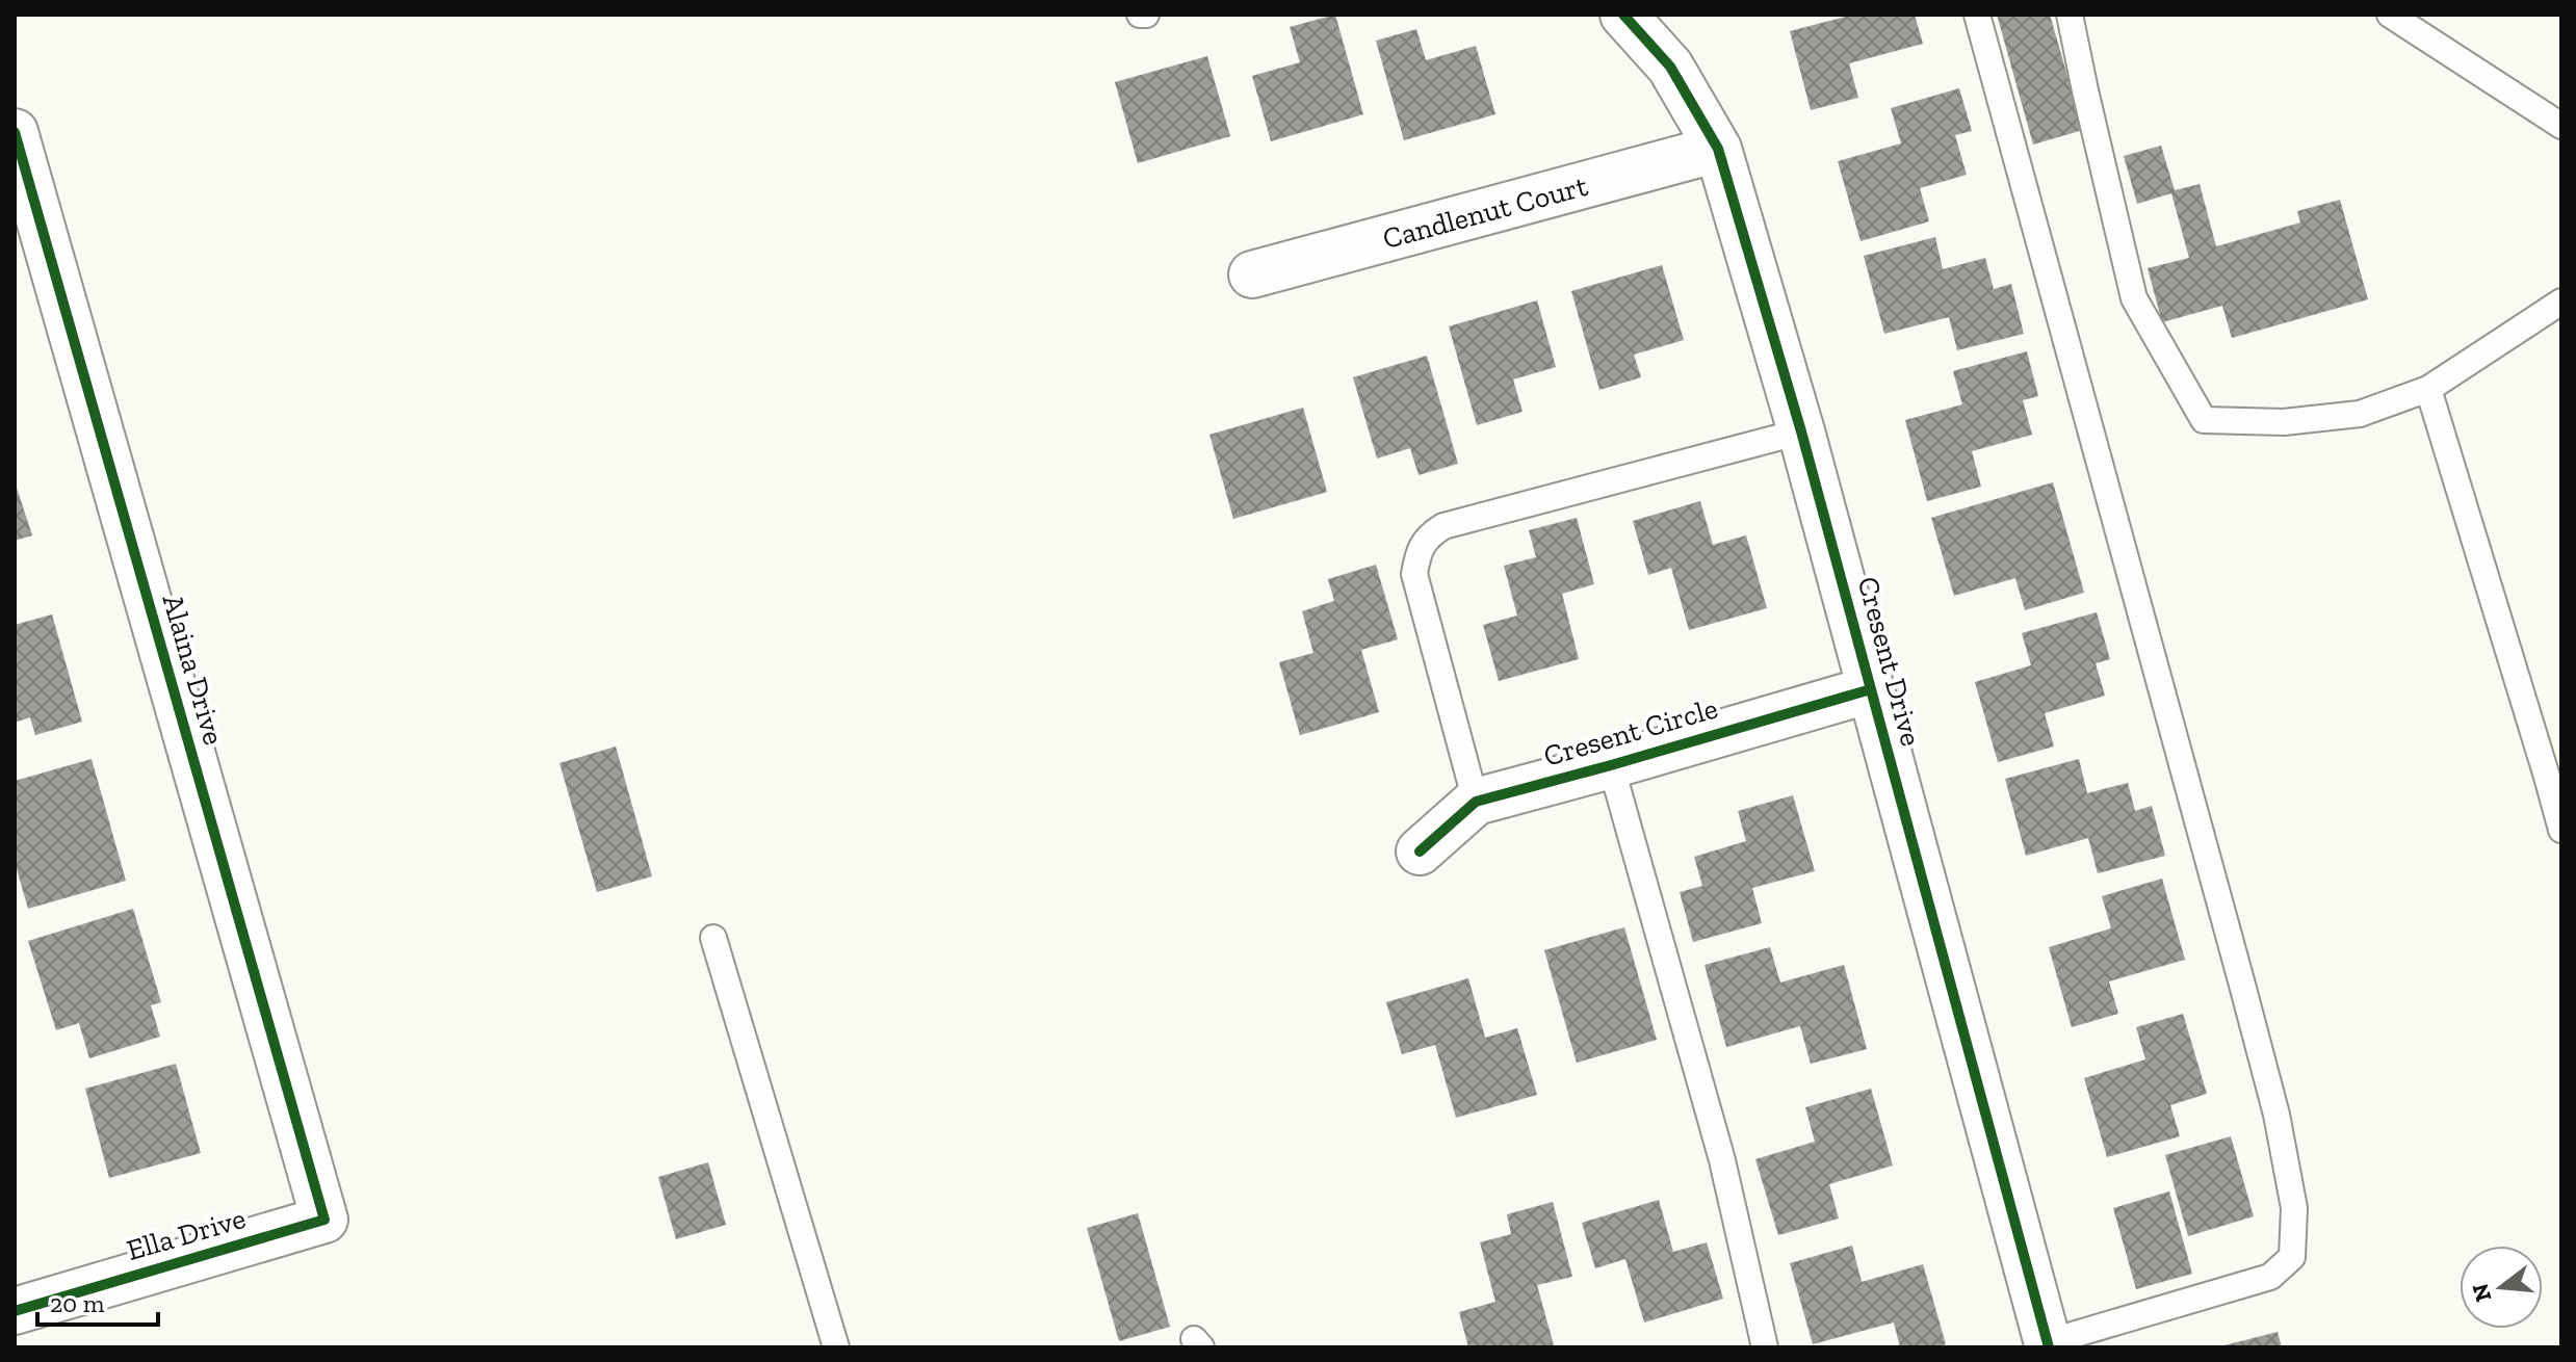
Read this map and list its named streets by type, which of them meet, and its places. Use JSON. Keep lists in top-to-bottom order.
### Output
{
  "streets": {
    "street": [
      "Candlenut Court",
      "Cresent Drive",
      "Alaina Drive",
      "Cresent Circle",
      "Ella Drive"
    ]
  },
  "crossings": [
    ["Candlenut Court", "Cresent Drive"],
    ["Cresent Drive", "Cresent Circle"],
    ["Alaina Drive", "Ella Drive"]
  ],
  "scale_bar": "20 m",
  "north": "left"
}
